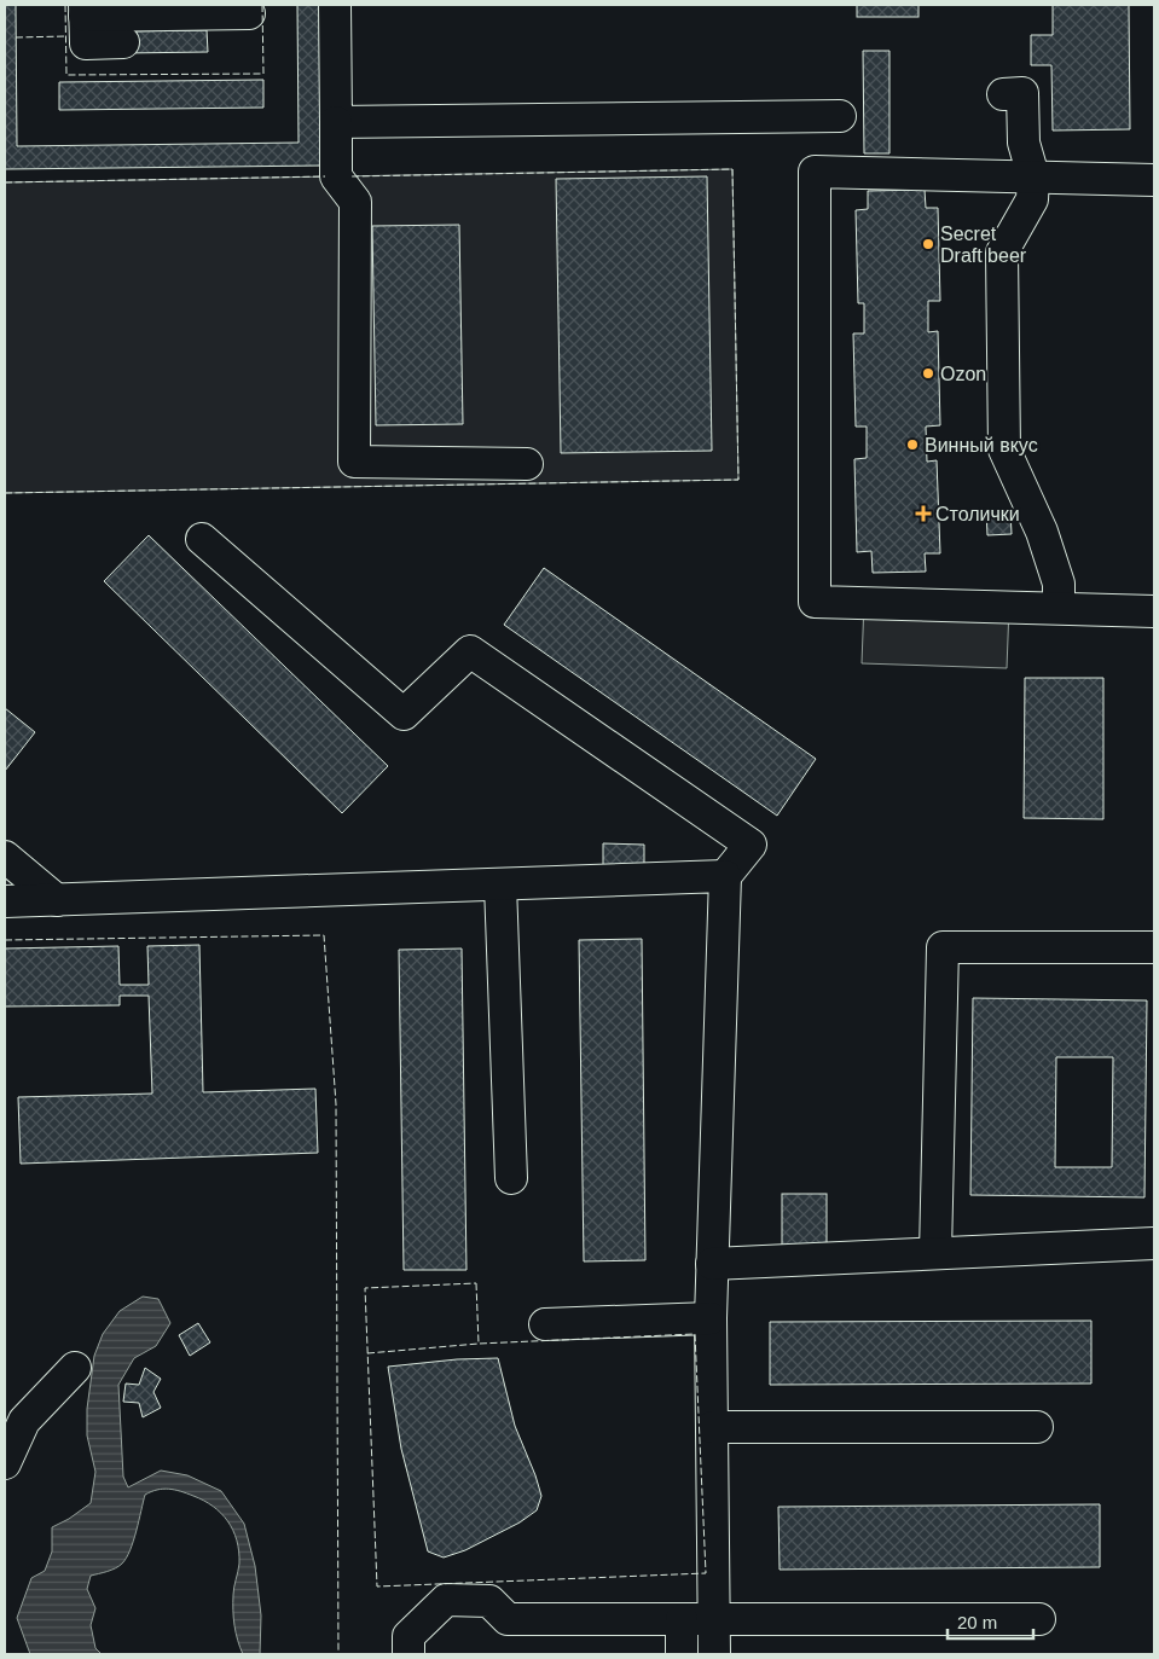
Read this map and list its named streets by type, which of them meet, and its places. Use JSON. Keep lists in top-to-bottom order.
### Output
{
  "places": {
    "other": ["Secret Draft beer", "Ozon", "Винный вкус"],
    "health": ["Столички"]
  },
  "scale_bar": "20 m"
}
